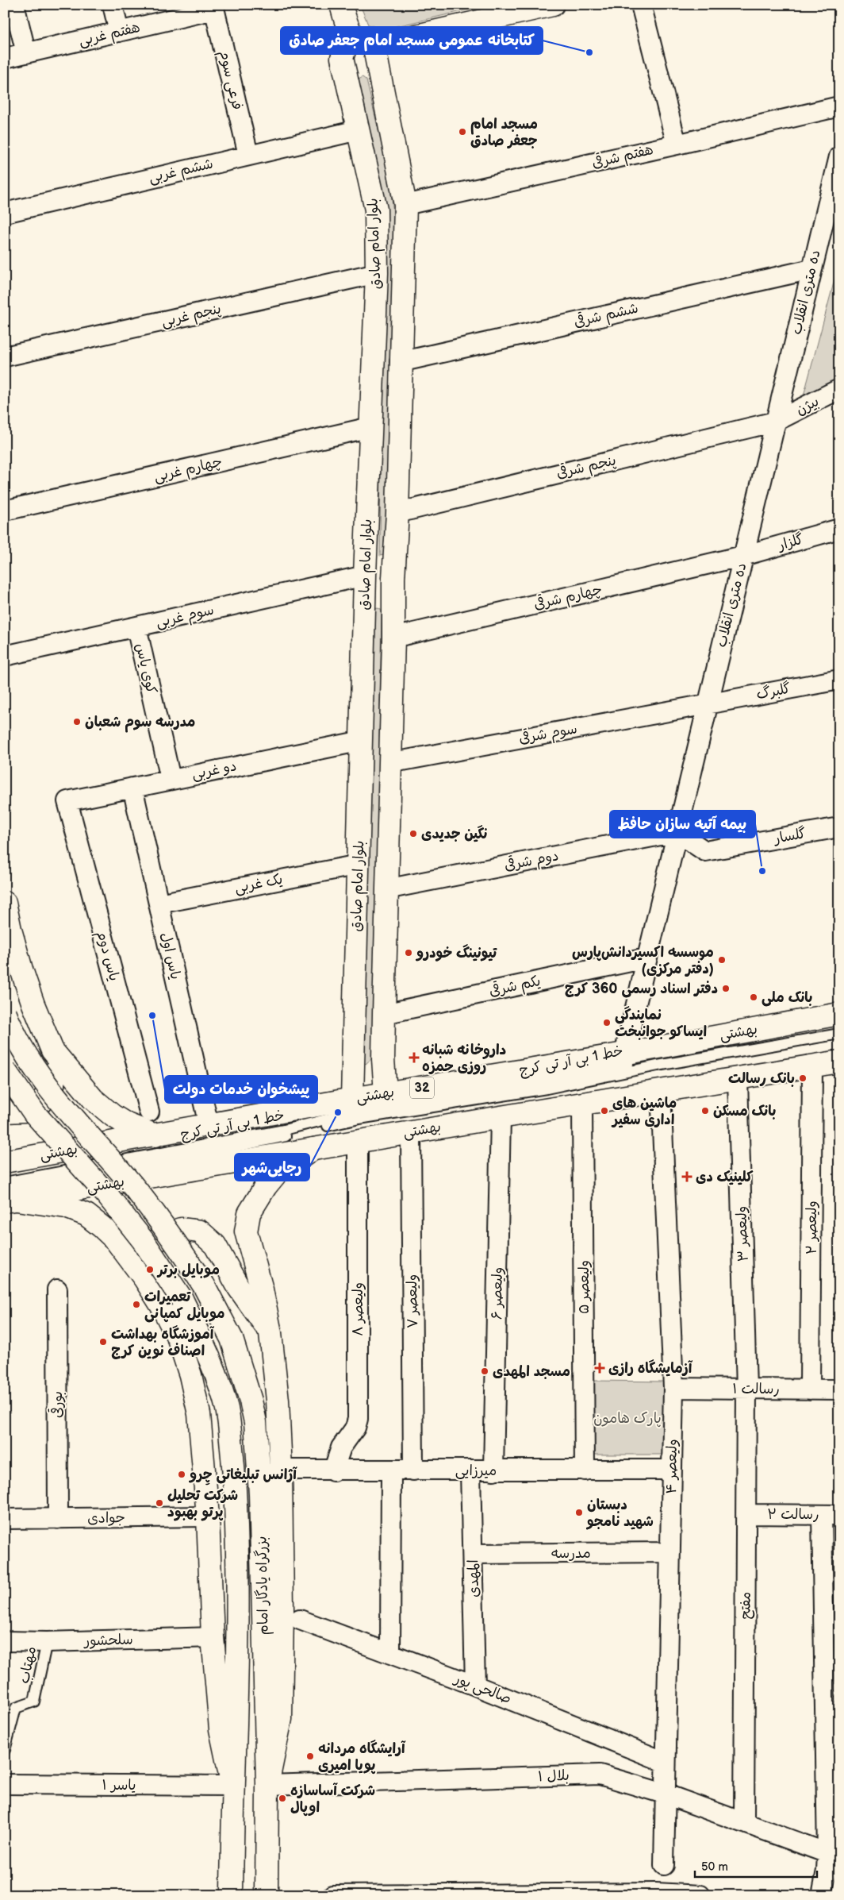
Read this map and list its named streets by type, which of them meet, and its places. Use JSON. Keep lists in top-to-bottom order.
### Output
{
  "streets": {
    "main road": [
      "بلوار امام صادق",
      "بهشتى",
      "32",
      "بهشتی",
      "بزرگراه یادگار امام"
    ],
    "street": [
      "هفتم غربی",
      "فرعی سوم",
      "هفتم شرقی",
      "ششم غربی",
      "ده متری انقلاب",
      "پنجم غربی",
      "ششم شرقی",
      "بیژن",
      "پنجم شرقی",
      "چهارم غربی",
      "گلزار",
      "چهارم شرقی",
      "سوم غربی",
      "کوی یاس",
      "گلبرگ",
      "سوم شرقی",
      "دو غربی",
      "گلسار",
      "دوم شرقی",
      "یک غربی",
      "یاس دوم",
      "یاس اول",
      "یکم شرقی",
      "ولیعصر ۲",
      "ولیعصر ۳",
      "ولیعصر ۵",
      "ولیعصر ۶",
      "ولیعصر ۷",
      "ولیعصر ۸",
      "رسالت ۱",
      "بورقی",
      "ولیعصر ۴",
      "میرزایی",
      "رسالت ۲",
      "جوادی",
      "مدرسه",
      "المهدی",
      "مفتح",
      "سلحشور",
      "صالحی پور",
      "بلال ۱",
      "یاسر ۱"
    ],
    "lane": ["خط 1 بی آر تی کرج", "مهتاب"]
  },
  "crossings": [
    ["هفتم غربی", "فرعی سوم"],
    ["فرعی سوم", "ششم غربی"],
    ["هفتم شرقی", "بلوار امام صادق"],
    ["ششم غربی", "بلوار امام صادق"],
    ["بلوار امام صادق", "پنجم غربی"],
    ["بلوار امام صادق", "ششم شرقی"],
    ["بلوار امام صادق", "پنجم شرقی"],
    ["بلوار امام صادق", "چهارم غربی"],
    ["بلوار امام صادق", "چهارم شرقی"],
    ["بلوار امام صادق", "سوم غربی"],
    ["بلوار امام صادق", "سوم شرقی"],
    ["بلوار امام صادق", "دو غربی"],
    ["بلوار امام صادق", "دوم شرقی"],
    ["بلوار امام صادق", "یک غربی"],
    ["بلوار امام صادق", "یکم شرقی"],
    ["بلوار امام صادق", "بهشتى"],
    ["ده متری انقلاب", "ششم شرقی"],
    ["ده متری انقلاب", "بیژن"],
    ["ده متری انقلاب", "پنجم شرقی"],
    ["ده متری انقلاب", "گلزار"],
    ["ده متری انقلاب", "چهارم شرقی"],
    ["ده متری انقلاب", "گلبرگ"],
    ["ده متری انقلاب", "سوم شرقی"],
    ["ده متری انقلاب", "گلسار"],
    ["ده متری انقلاب", "دوم شرقی"],
    ["ده متری انقلاب", "یکم شرقی"],
    ["ده متری انقلاب", "بهشتى"],
    ["بیژن", "پنجم شرقی"],
    ["گلزار", "چهارم شرقی"],
    ["سوم غربی", "کوی یاس"],
    ["کوی یاس", "دو غربی"],
    ["گلبرگ", "سوم شرقی"],
    ["دو غربی", "یاس دوم"],
    ["دو غربی", "یاس اول"],
    ["گلسار", "دوم شرقی"],
    ["یک غربی", "یاس اول"],
    ["یاس اول", "بهشتى"],
    ["خط 1 بی آر تی کرج", "بهشتی"],
    ["بهشتی", "ولیعصر ۲"],
    ["بهشتی", "ولیعصر ۳"],
    ["بهشتی", "ولیعصر ۵"],
    ["بهشتی", "ولیعصر ۶"],
    ["بهشتی", "ولیعصر ۷"],
    ["بهشتی", "ولیعصر ۸"],
    ["بهشتی", "ولیعصر ۴"],
    ["ولیعصر ۲", "رسالت ۱"],
    ["ولیعصر ۳", "رسالت ۱"],
    ["ولیعصر ۳", "مفتح"],
    ["ولیعصر ۵", "میرزایی"],
    ["ولیعصر ۶", "میرزایی"],
    ["ولیعصر ۷", "میرزایی"],
    ["ولیعصر ۸", "میرزایی"],
    ["رسالت ۱", "ولیعصر ۴"],
    ["رسالت ۱", "مفتح"],
    ["بورقی", "جوادی"],
    ["ولیعصر ۴", "میرزایی"],
    ["ولیعصر ۴", "مدرسه"],
    ["ولیعصر ۴", "صالحی پور"],
    ["ولیعصر ۴", "بلال ۱"],
    ["میرزایی", "المهدی"],
    ["رسالت ۲", "مفتح"],
    ["مدرسه", "المهدی"],
    ["المهدی", "صالحی پور"],
    ["بزرگراه یادگار امام", "بلال ۱"],
    ["بزرگراه یادگار امام", "یاسر ۱"],
    ["مفتح", "بلال ۱"],
    ["سلحشور", "مهتاب"]
  ],
  "parks": ["پارک هامون"],
  "places": {
    "other": [
      "کتابخانه عمومی مسجد امام جعفر صادق",
      "مسجد امام جعفر صادق",
      "مدرسه سوم شعبان",
      "نگین جدیدی",
      "بیمه آتیه سازان حافظ",
      "تیونینگ خودرو",
      "موسسه اکسیردانش‌پارس (دفتر مرکزی)",
      "دفتر اسناد رسمی 360 کرج",
      "بانک ملی",
      "پیشخوان خدمات دولت",
      "نمایندگی ایساکو جوانبخت",
      "بانک رسالت",
      "ماشین های اداری سفیر",
      "بانک مسکن",
      "رجایی‌شهر",
      "موبایل برتر",
      "تعمیرات موبایل کمپانی",
      "آموزشگاه بهداشت اصناف نوین کرج",
      "مسجد المهدی",
      "آژانس تبلیغاتی چِرو",
      "شرکت تحلیل پرتو بهبود",
      "دبستان شهید نامجو",
      "آرایشگاه مردانه پویا امیری",
      "شرکت آساسازه اوپال"
    ],
    "health": ["داروخانه شبانه روزی حمزه", "کلینیک دی", "آزمایشگاه رازی"]
  },
  "scale_bar": "50 m"
}
